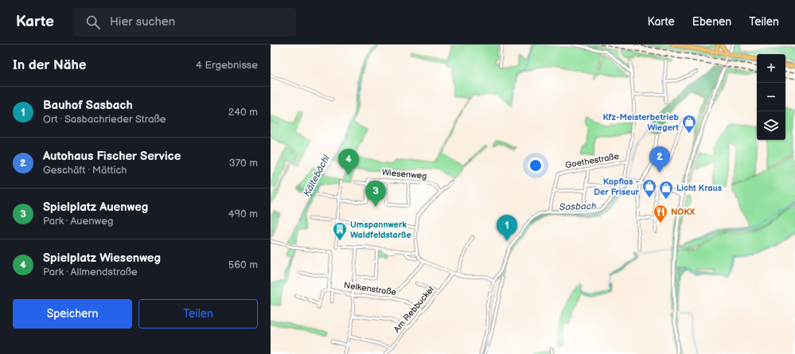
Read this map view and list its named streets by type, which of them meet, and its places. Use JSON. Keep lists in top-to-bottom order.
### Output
{
  "streets": {
    "street": [
      "Goethestraße",
      "Wiesenweg",
      "Nelkenstraße",
      "Am Rebbuckel"
    ]
  },
  "crossings": [
    ["Nelkenstraße", "Am Rebbuckel"]
  ],
  "water": ["Kältebächl", "Sasbach"],
  "places": {
    "shop": ["Kfz-Meisterbetrieb Wiegert", "Kopflos - Der Friseur", "Licht Kraus"],
    "restaurant": ["NOKX"],
    "building": ["Umspannwerk Waldfeldstarße"]
  },
  "page": {
    "header": "Karte",
    "search": "Hier suchen",
    "nav": ["Karte", "Ebenen", "Teilen"],
    "heading": ["In der Nähe", "4 Ergebnisse"],
    "map_buttons": ["+", "−"],
    "list": [
      {
        "mark": "1",
        "name": "Bauhof Sasbach",
        "note": "Ort · Sasbachrieder Straße",
        "value": "240 m"
      },
      {
        "mark": "2",
        "name": "Autohaus Fischer Service",
        "note": "Geschäft · Mättich",
        "value": "370 m"
      },
      {
        "mark": "3",
        "name": "Spielplatz Auenweg",
        "note": "Park · Auenweg",
        "value": "490 m"
      },
      {
        "mark": "4",
        "name": "Spielplatz Wiesenweg",
        "note": "Park · Allmendstraße",
        "value": "560 m"
      }
    ],
    "pins": [
      "2",
      "4",
      "3",
      "1"
    ],
    "buttons": ["Speichern", "Teilen"]
  }
}
